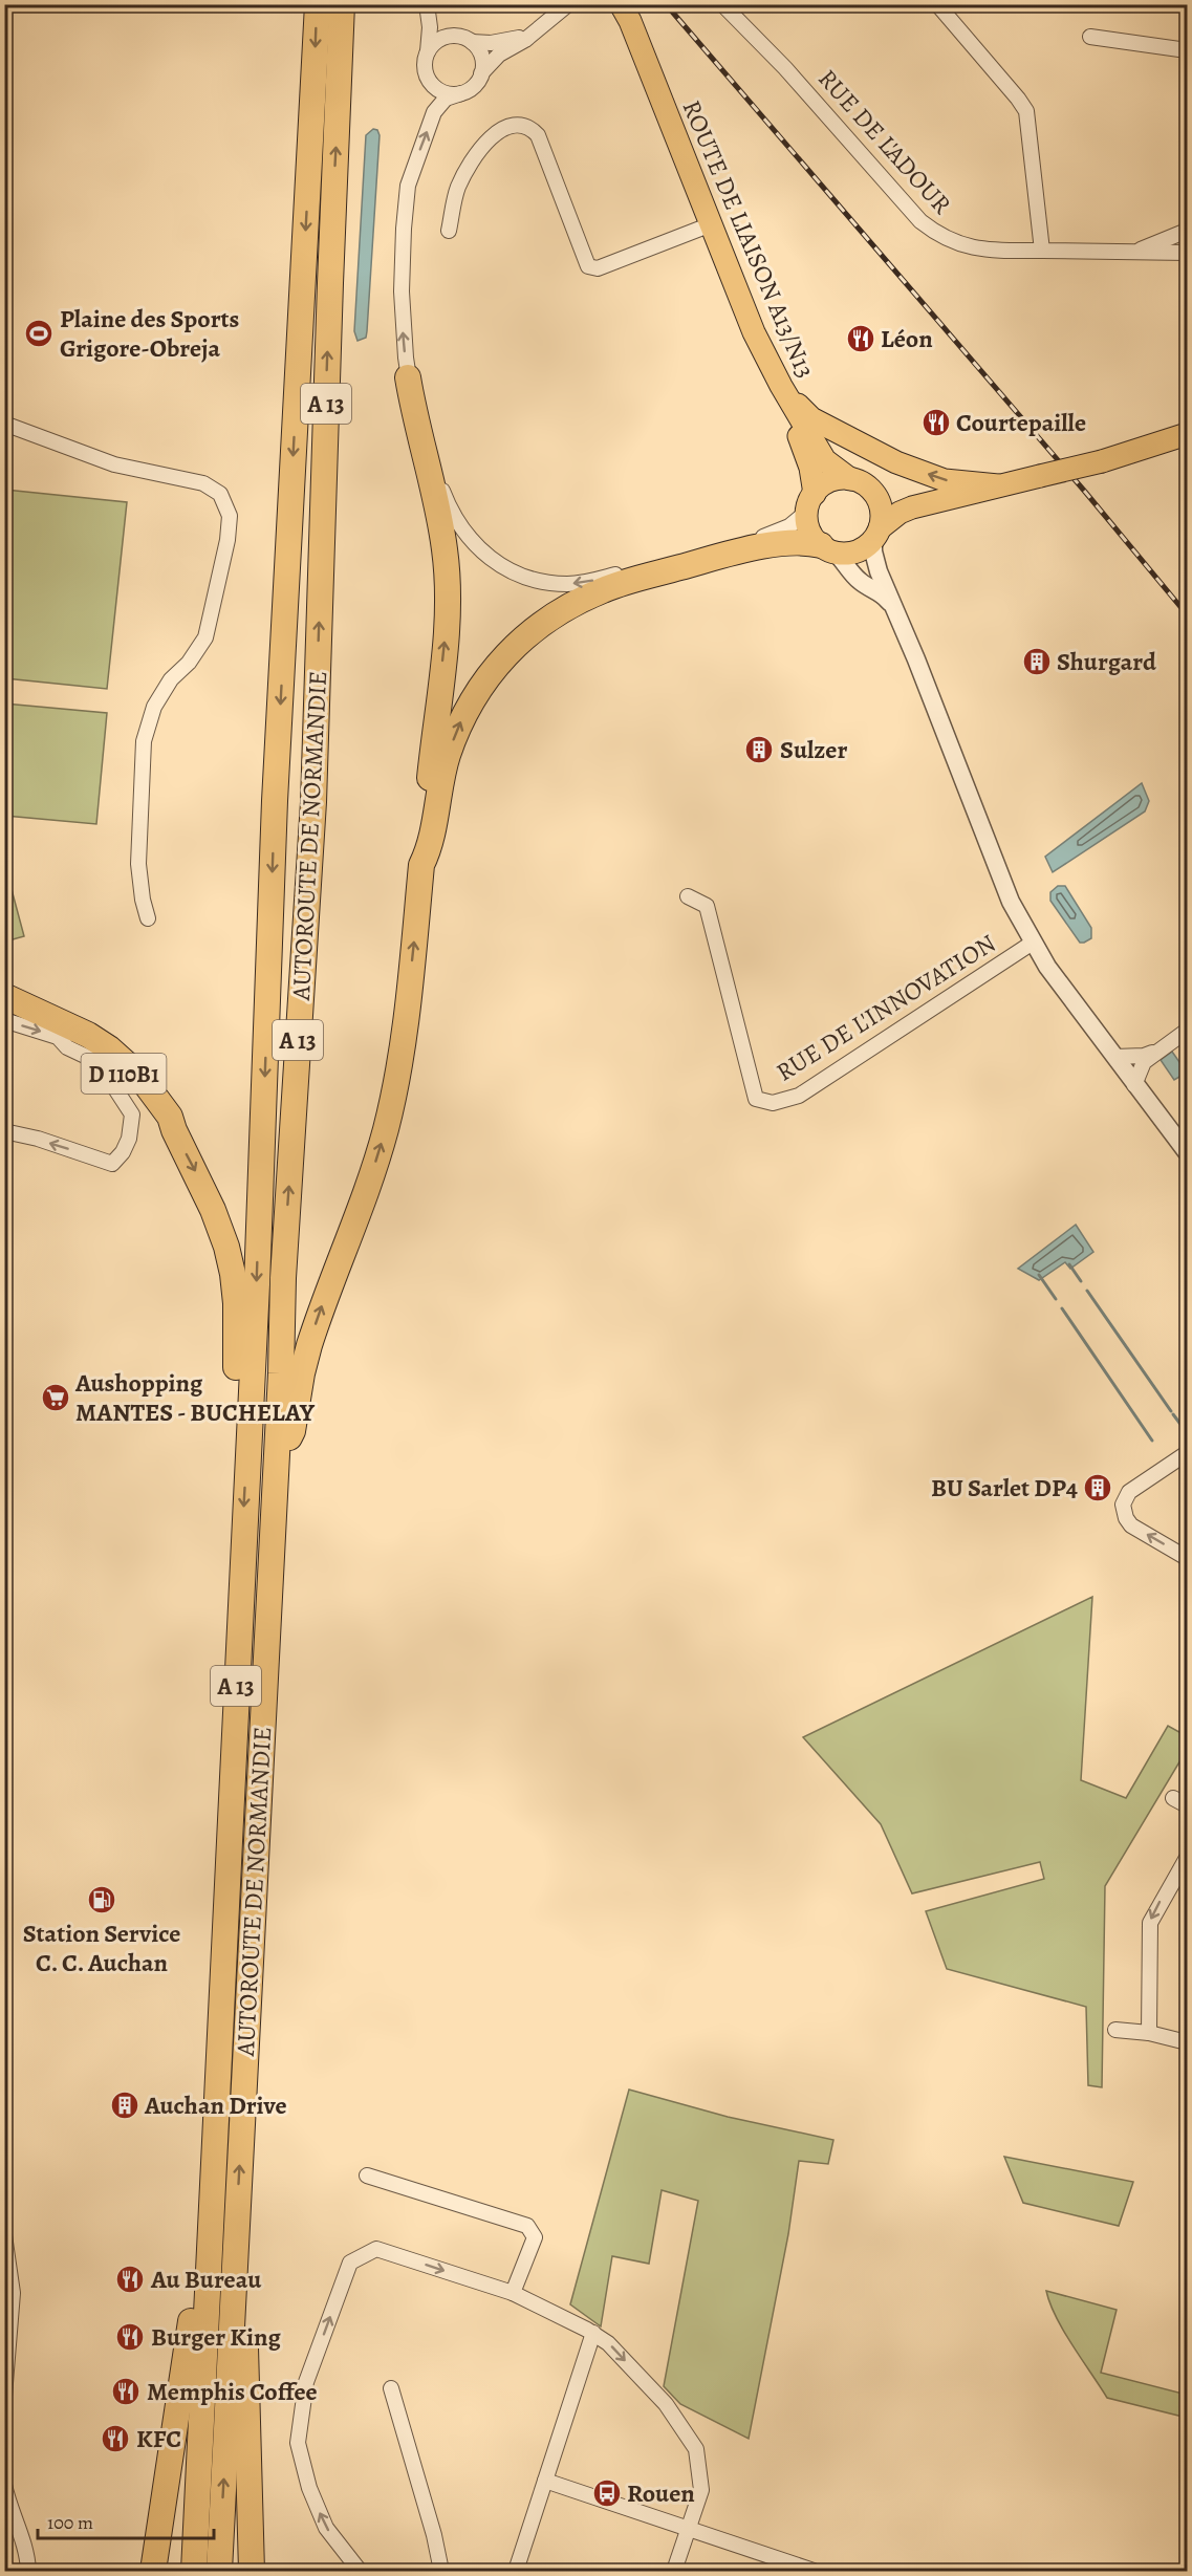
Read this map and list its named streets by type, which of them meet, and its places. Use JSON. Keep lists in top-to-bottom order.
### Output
{
  "streets": {
    "highway": ["A 13", "AUTOROUTE DE NORMANDIE", "D 110B1"],
    "main road": ["ROUTE DE LIAISON A13/N13"],
    "street": ["RUE DE L'ADOUR", "RUE DE L'INNOVATION"]
  },
  "places": {
    "sports": ["Plaine des Sports Grigore-Obreja"],
    "restaurant": [
      "Léon",
      "Courtepaille",
      "Au Bureau",
      "Burger King",
      "Memphis Coffee",
      "KFC"
    ],
    "building": [
      "Shurgard",
      "Sulzer",
      "BU Sarlet DP4",
      "Auchan Drive"
    ],
    "supermarket": ["Aushopping MANTES - BUCHELAY"],
    "fuel station": ["Station Service C. C. Auchan"],
    "bus stop": ["Rouen"]
  },
  "scale_bar": "100 m"
}
